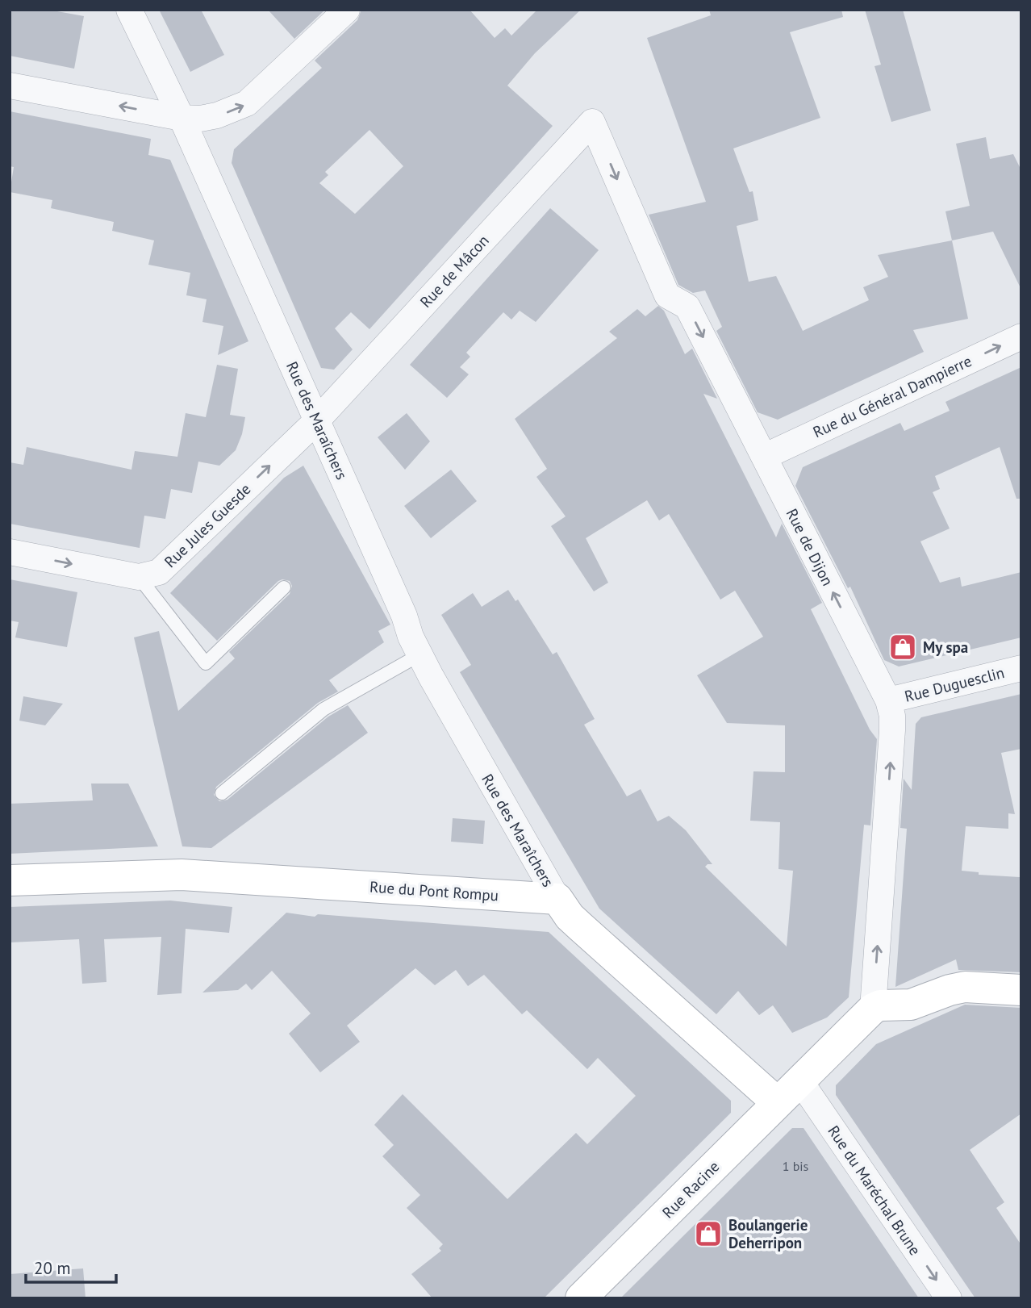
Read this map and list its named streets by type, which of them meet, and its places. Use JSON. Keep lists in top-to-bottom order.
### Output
{
  "streets": {
    "street": [
      "Rue de Mâcon",
      "Rue du Général Dampierre",
      "Rue des Maraîchers",
      "Rue Jules Guesde",
      "Rue de Dijon",
      "Rue Duguesclin",
      "Rue du Pont Rompu",
      "Rue Racine",
      "Rue du Maréchal Brune"
    ]
  },
  "crossings": [
    ["Rue de Mâcon", "Rue des Maraîchers"],
    ["Rue de Mâcon", "Rue Jules Guesde"],
    ["Rue de Mâcon", "Rue de Dijon"],
    ["Rue du Général Dampierre", "Rue de Dijon"],
    ["Rue des Maraîchers", "Rue Jules Guesde"],
    ["Rue des Maraîchers", "Rue du Pont Rompu"],
    ["Rue de Dijon", "Rue Duguesclin"],
    ["Rue de Dijon", "Rue Racine"],
    ["Rue Racine", "Rue du Maréchal Brune"]
  ],
  "one_way": ["Rue du Général Dampierre", "Rue Jules Guesde", "Rue du Maréchal Brune"],
  "places": {
    "shop": ["My spa", "Boulangerie Deherripon"]
  },
  "house_numbers": ["1 bis"],
  "scale_bar": "20 m"
}
